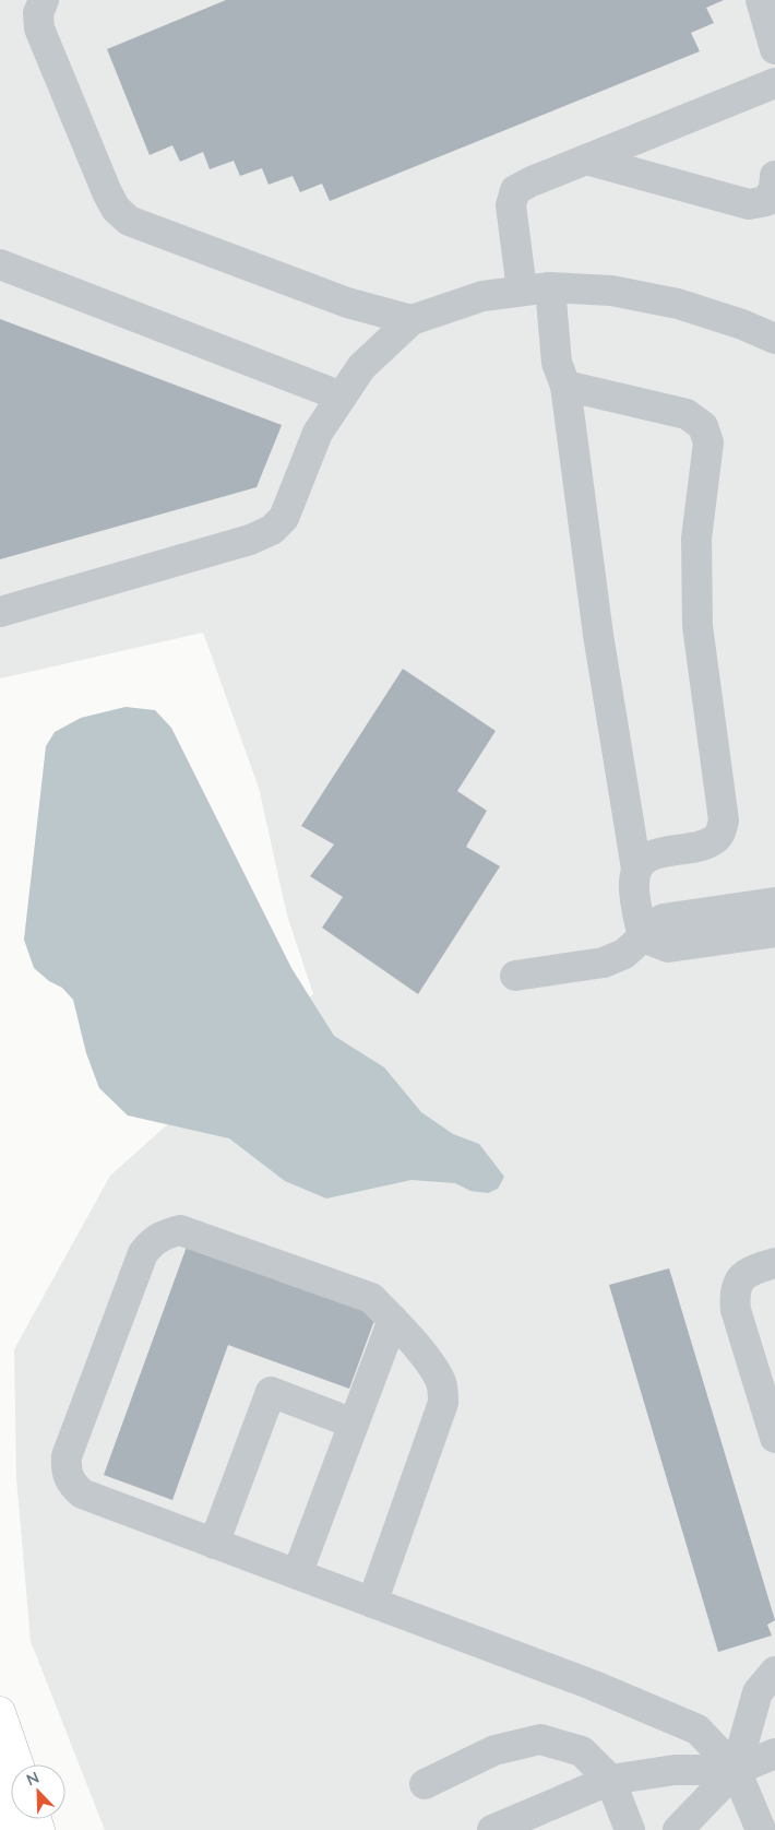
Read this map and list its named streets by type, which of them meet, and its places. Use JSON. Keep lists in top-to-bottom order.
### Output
{
  "north": "top left"
}
